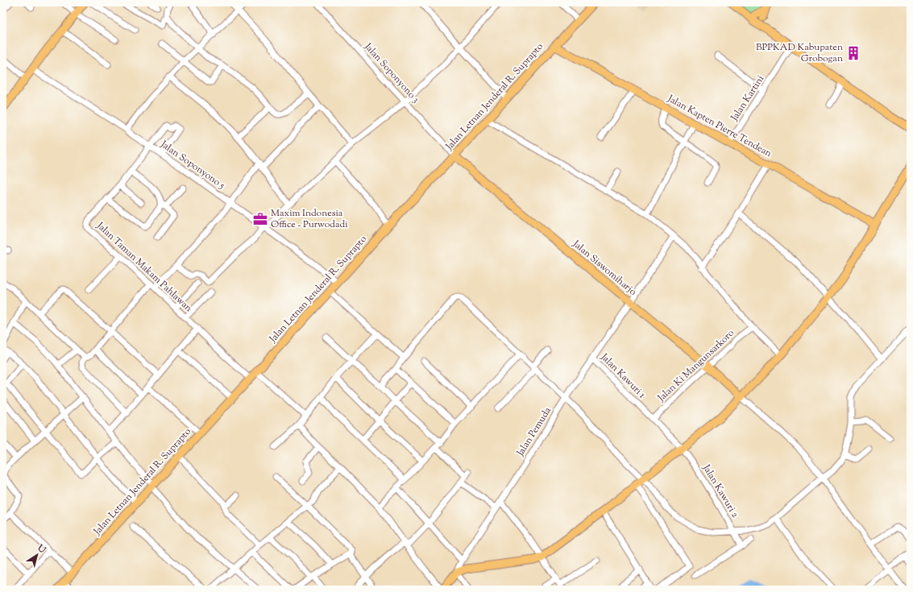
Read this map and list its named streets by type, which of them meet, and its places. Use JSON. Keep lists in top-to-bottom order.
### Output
{
  "streets": {
    "main road": ["Jalan Letnan Jenderal R. Suprapto", "Jalan Kapten Pierre Tendean", "Jalan Siswomiharjo"],
    "street": [
      "Jalan Soponyono 3",
      "Jalan Kartini",
      "Jalan Soponyono 5",
      "Jalan Taman Makam Pahlawan",
      "Jalan Ki Mangunsarkoro",
      "Jalan Kawuri 1",
      "Jalan Pemuda",
      "Jalan Kawuri 2"
    ]
  },
  "crossings": [
    ["Jalan Soponyono 3", "Jalan Letnan Jenderal R. Suprapto"],
    ["Jalan Soponyono 3", "Jalan Siswomiharjo"],
    ["Jalan Letnan Jenderal R. Suprapto", "Jalan Kapten Pierre Tendean"],
    ["Jalan Letnan Jenderal R. Suprapto", "Jalan Soponyono 5"],
    ["Jalan Letnan Jenderal R. Suprapto", "Jalan Taman Makam Pahlawan"],
    ["Jalan Letnan Jenderal R. Suprapto", "Jalan Siswomiharjo"],
    ["Jalan Kartini", "Jalan Kapten Pierre Tendean"],
    ["Jalan Soponyono 5", "Jalan Taman Makam Pahlawan"],
    ["Jalan Siswomiharjo", "Jalan Ki Mangunsarkoro"],
    ["Jalan Siswomiharjo", "Jalan Pemuda"],
    ["Jalan Ki Mangunsarkoro", "Jalan Kawuri 1"],
    ["Jalan Kawuri 1", "Jalan Pemuda"],
    ["Jalan Kawuri 1", "Jalan Kawuri 2"]
  ],
  "places": {
    "building": ["BPPKAD Kabupaten Grobogan"],
    "office": ["Maxim Indonesia Office - Purwodadi"]
  },
  "north": "top right"
}
